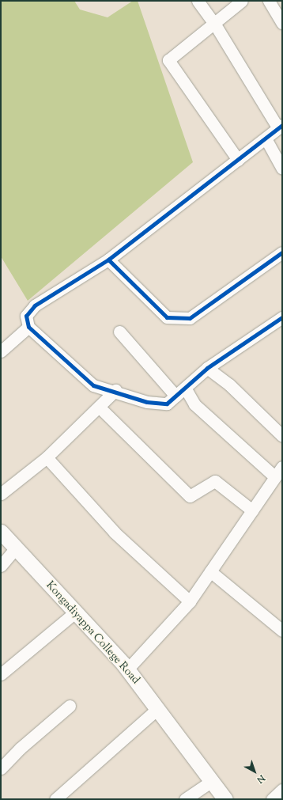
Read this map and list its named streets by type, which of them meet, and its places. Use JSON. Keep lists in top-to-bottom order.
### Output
{
  "streets": {
    "street": ["Kongadiyappa College Road"]
  },
  "north": "bottom right"
}
